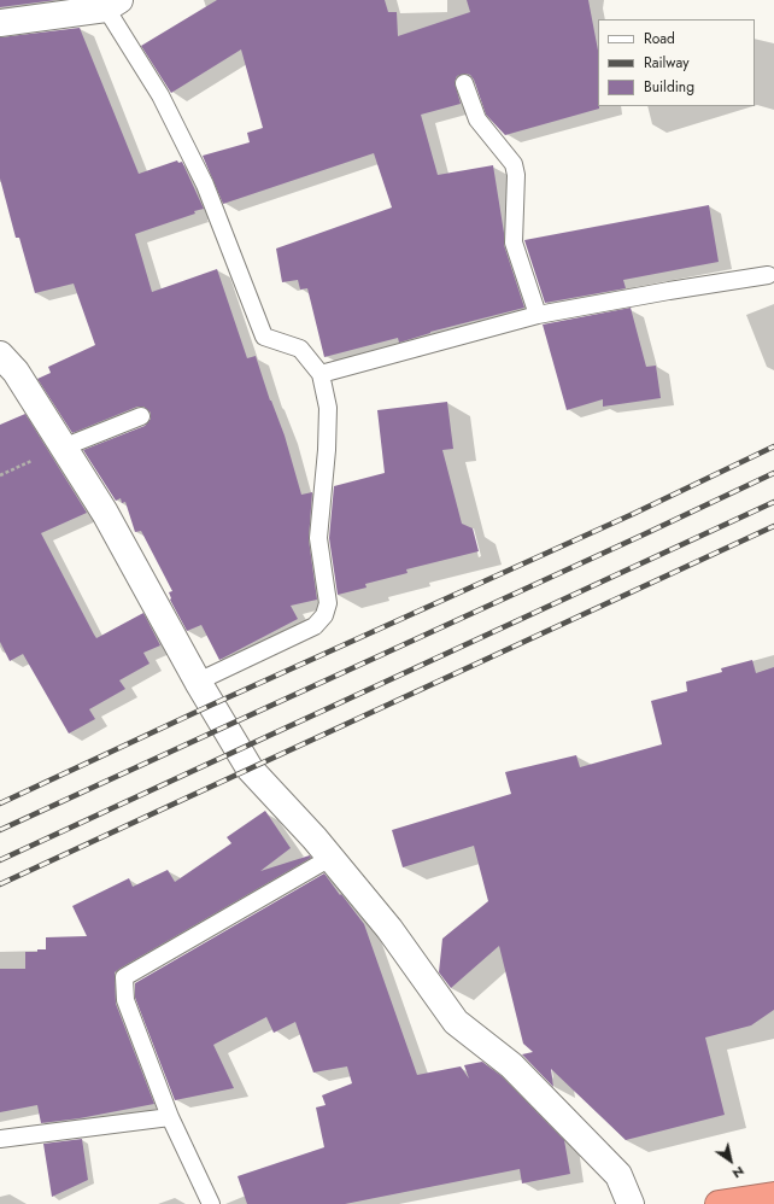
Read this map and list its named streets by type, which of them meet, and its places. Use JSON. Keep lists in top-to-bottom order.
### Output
{
  "legend": ["Road", "Railway", "Building"],
  "north": "bottom right"
}
